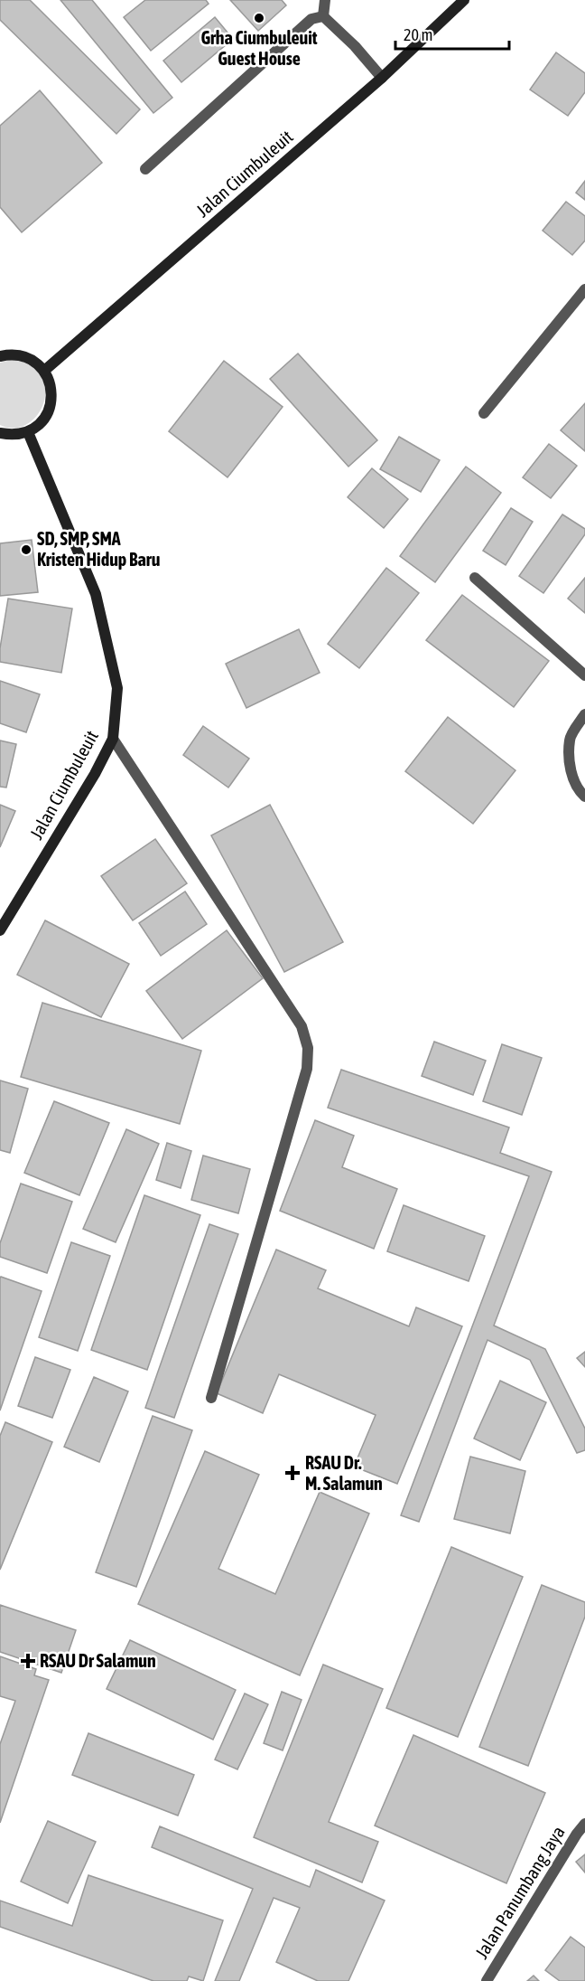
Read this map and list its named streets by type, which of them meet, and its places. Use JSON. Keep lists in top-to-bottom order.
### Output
{
  "streets": {
    "main road": ["Jalan Ciumbuleuit"],
    "street": ["Jalan Panumbang Jaya"]
  },
  "places": {
    "other": ["Grha Ciumbuleuit Guest House", "SD, SMP, SMA Kristen Hidup Baru"],
    "health": ["RSAU Dr. M. Salamun", "RSAU Dr Salamun"]
  },
  "scale_bar": "20 m"
}
